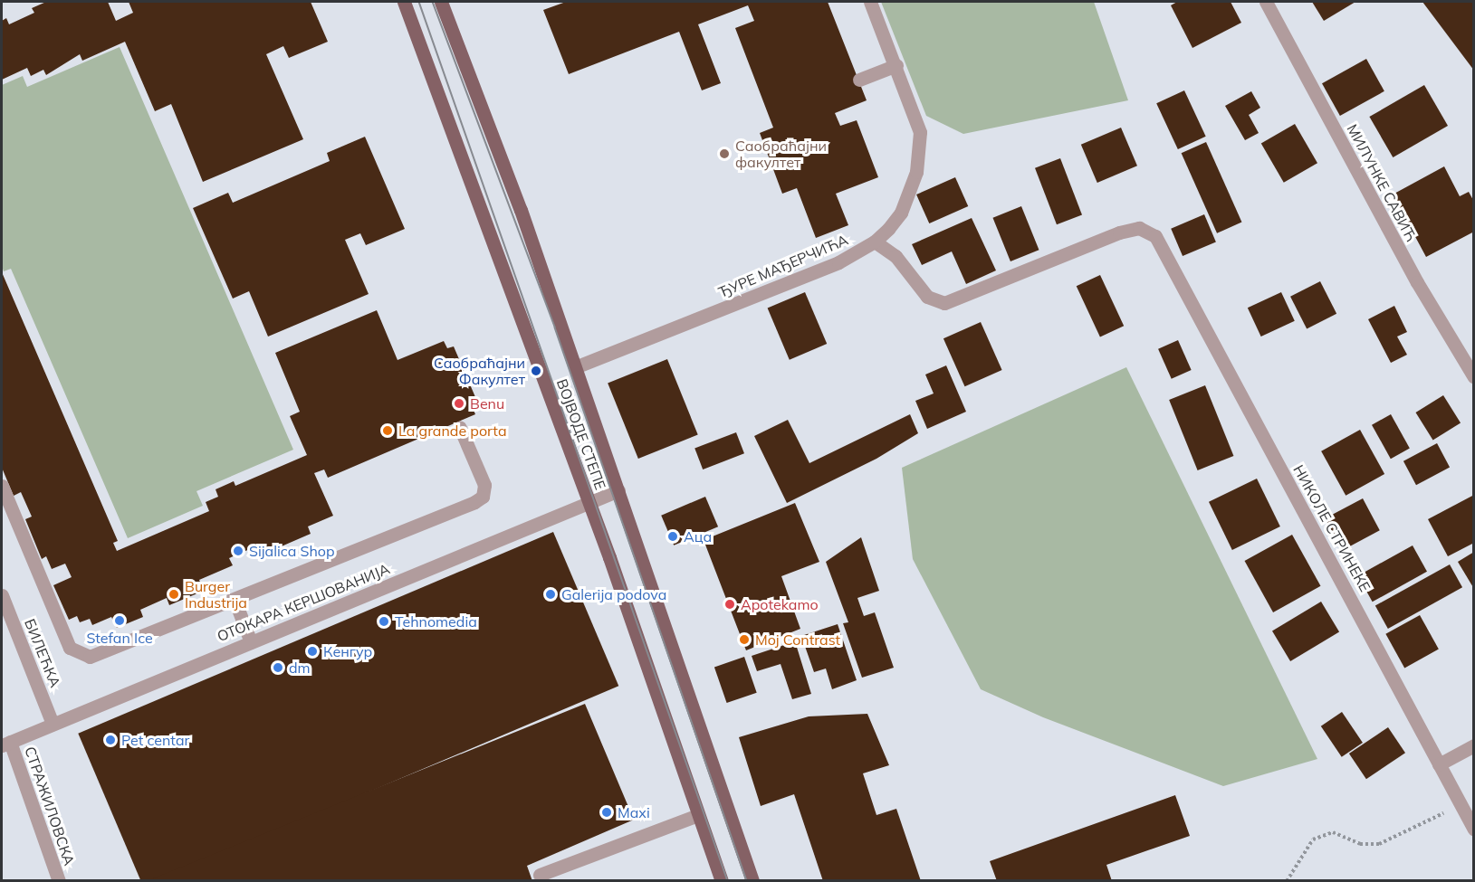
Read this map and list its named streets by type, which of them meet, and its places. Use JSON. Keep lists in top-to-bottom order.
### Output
{
  "streets": {
    "main road": ["ВОЈВОДЕ СТЕПЕ"],
    "street": [
      "МИЛУНКЕ САВИЋ",
      "ЂУРЕ МАЂЕРЧИЋА",
      "НИКОЛЕ СТРИНЕКЕ",
      "ОТОКАРА КЕРШОВАНИЈА",
      "БИЛЕЋКА",
      "СТРАЖИЛОВСКА"
    ]
  },
  "crossings": [
    ["ЂУРЕ МАЂЕРЧИЋА", "ВОЈВОДЕ СТЕПЕ"],
    ["ЂУРЕ МАЂЕРЧИЋА", "НИКОЛЕ СТРИНЕКЕ"],
    ["ВОЈВОДЕ СТЕПЕ", "ОТОКАРА КЕРШОВАНИЈА"],
    ["ОТОКАРА КЕРШОВАНИЈА", "БИЛЕЋКА"],
    ["ОТОКАРА КЕРШОВАНИЈА", "СТРАЖИЛОВСКА"]
  ],
  "places": [
    "Саобраћајни факултет",
    "Саобраћајни Факултет",
    "Benu",
    "La grande porta",
    "Аца",
    "Sijalica Shop",
    "Burger Industrija",
    "Galerija podova",
    "Apotekamo",
    "Stefan Ice",
    "Tehnomedia",
    "Moj Contrast",
    "Кенгур",
    "dm",
    "Pet centar",
    "Maxi"
  ]
}
